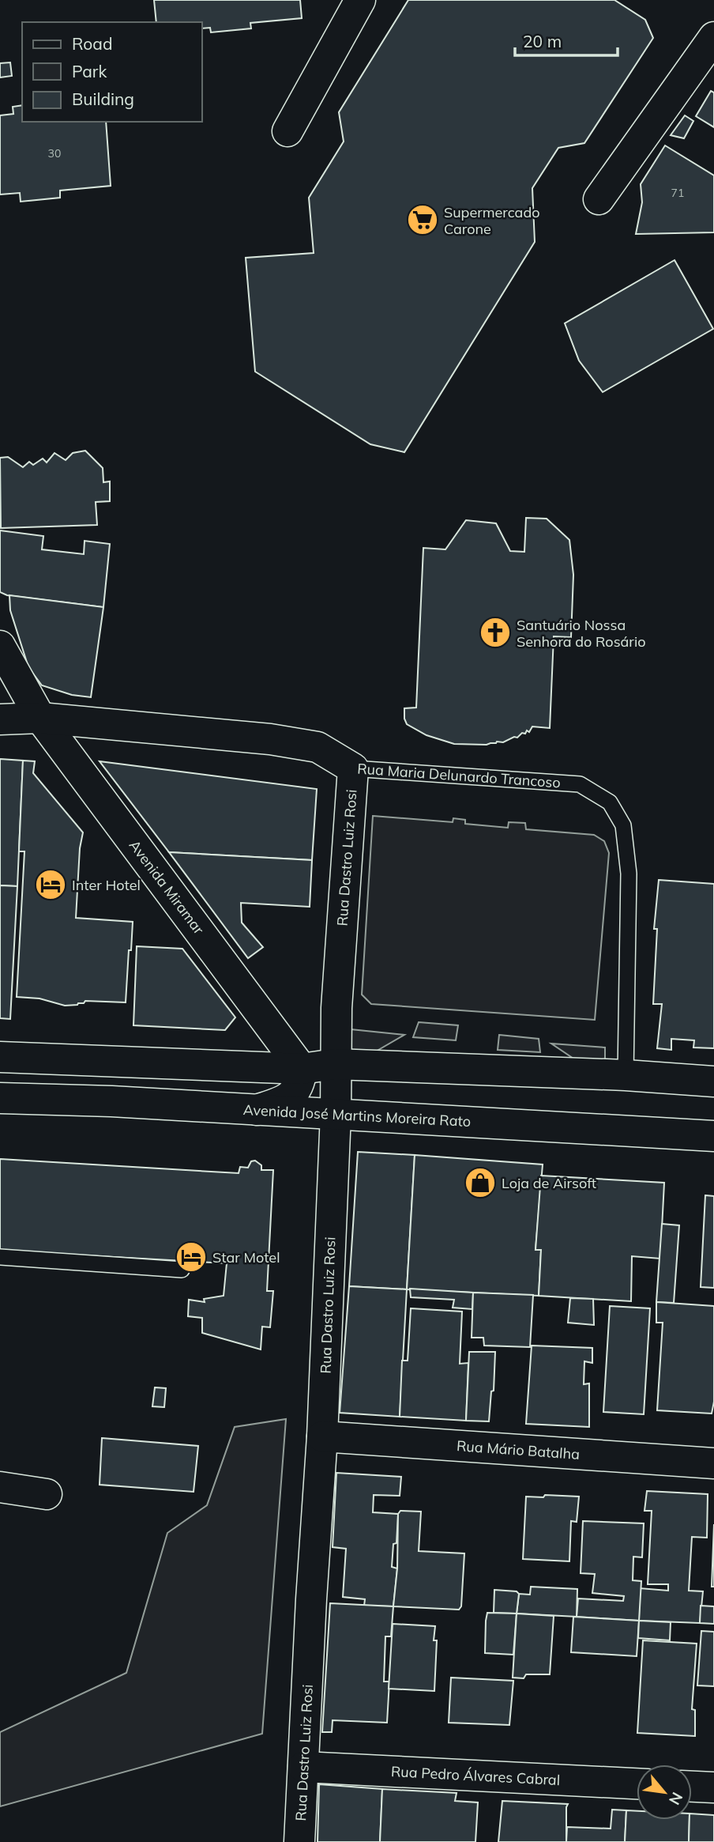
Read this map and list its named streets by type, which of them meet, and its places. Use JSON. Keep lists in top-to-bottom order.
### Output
{
  "streets": {
    "street": [
      "Rua Maria Delunardo Trancoso",
      "Rua Dastro Luiz Rosi",
      "Avenida Miramar",
      "Avenida José Martins Moreira Rato",
      "Rua Mário Batalha",
      "Rua Pedro Álvares Cabral"
    ]
  },
  "crossings": [
    ["Rua Maria Delunardo Trancoso", "Rua Dastro Luiz Rosi"],
    ["Rua Maria Delunardo Trancoso", "Avenida Miramar"],
    ["Rua Dastro Luiz Rosi", "Avenida José Martins Moreira Rato"],
    ["Rua Dastro Luiz Rosi", "Rua Mário Batalha"],
    ["Rua Dastro Luiz Rosi", "Rua Pedro Álvares Cabral"]
  ],
  "places": {
    "supermarket": ["Supermercado Carone"],
    "church": ["Santuário Nossa Senhora do Rosário"],
    "hotel": ["Inter Hotel", "Star Motel"],
    "shop": ["Loja de Airsoft"]
  },
  "house_numbers": ["30", "71"],
  "legend": ["Road", "Park", "Building"],
  "scale_bar": "20 m",
  "north": "bottom right"
}
